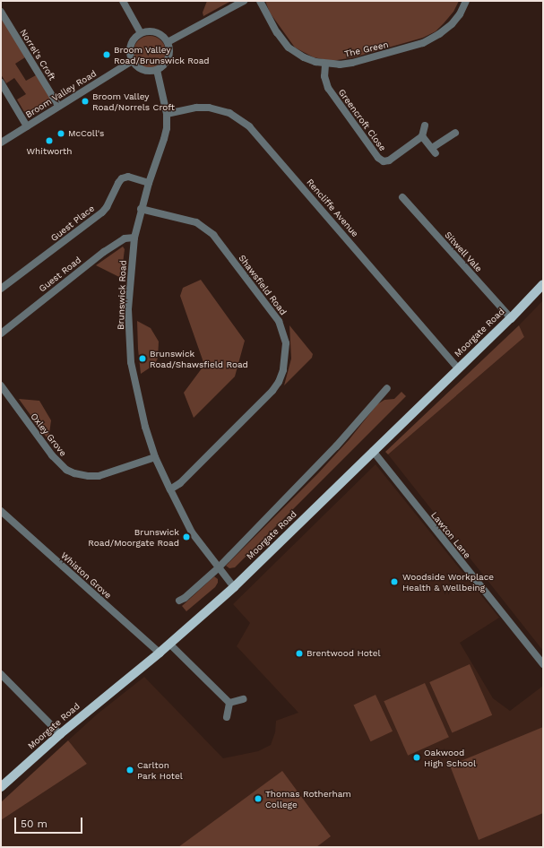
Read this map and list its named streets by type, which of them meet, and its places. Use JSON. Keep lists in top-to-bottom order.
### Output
{
  "streets": {
    "main road": ["Moorgate Road"],
    "street": [
      "The Green",
      "Norrel's Croft",
      "Broom Valley Road",
      "Greencroft Close",
      "Rencliffe Avenue",
      "Guest Place",
      "Sitwell Vale",
      "Guest Road",
      "Shawsfield Road",
      "Brunswick Road",
      "Oxley Grove",
      "Lawton Lane",
      "Whiston Grove"
    ]
  },
  "crossings": [
    ["The Green", "Greencroft Close"],
    ["Norrel's Croft", "Broom Valley Road"],
    ["Broom Valley Road", "Brunswick Road"],
    ["Rencliffe Avenue", "Brunswick Road"],
    ["Rencliffe Avenue", "Moorgate Road"],
    ["Guest Place", "Brunswick Road"],
    ["Sitwell Vale", "Moorgate Road"],
    ["Guest Road", "Brunswick Road"],
    ["Shawsfield Road", "Brunswick Road"],
    ["Brunswick Road", "Moorgate Road"],
    ["Brunswick Road", "Oxley Grove"],
    ["Moorgate Road", "Lawton Lane"],
    ["Moorgate Road", "Whiston Grove"]
  ],
  "places": [
    "Broom Valley Road/Brunswick Road",
    "Broom Valley Road/Norrels Croft",
    "McColl's",
    "Whitworth",
    "Brunswick Road/Shawsfield Road",
    "Brunswick Road/Moorgate Road",
    "Woodside Workplace Health & Wellbeing",
    "Brentwood Hotel",
    "Oakwood High School",
    "Carlton Park Hotel",
    "Thomas Rotherham College"
  ],
  "scale_bar": "50 m"
}
